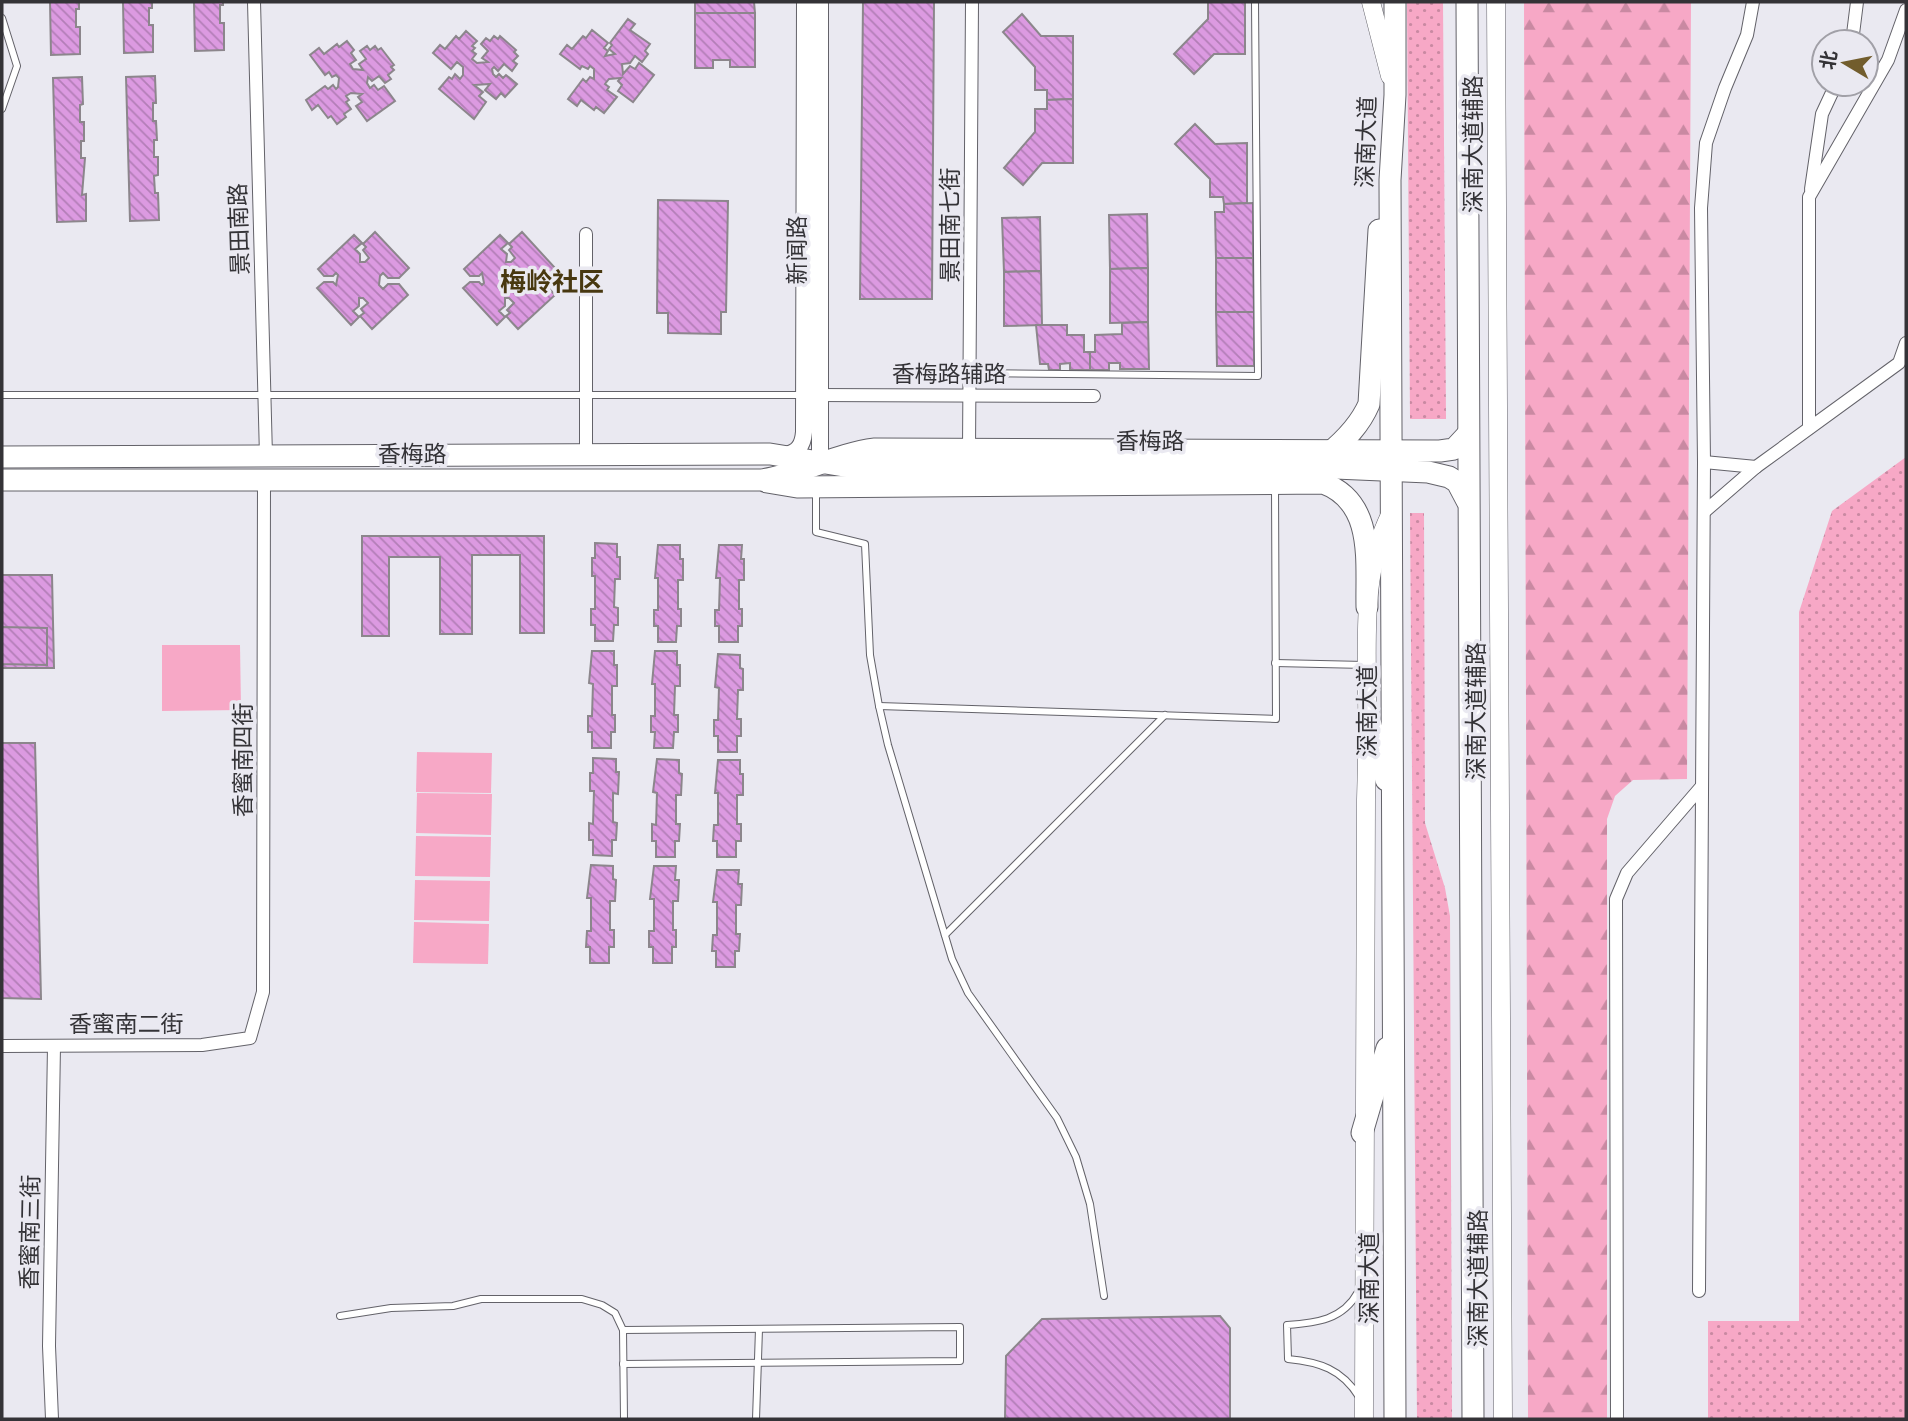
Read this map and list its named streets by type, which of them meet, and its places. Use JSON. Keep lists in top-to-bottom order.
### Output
{
  "streets": {
    "main road": ["深南大道", "深南大道辅路", "香梅路"],
    "street": [
      "景田南七街",
      "景田南路",
      "新闻路",
      "香梅路辅路",
      "香蜜南四街",
      "香蜜南二街",
      "香蜜南三街"
    ]
  },
  "crossings": [
    ["深南大道", "香梅路"],
    ["景田南七街", "香梅路辅路"],
    ["景田南七街", "香梅路"],
    ["景田南路", "香梅路"],
    ["新闻路", "香梅路辅路"],
    ["新闻路", "香梅路"],
    ["香梅路", "香蜜南四街"],
    ["香蜜南四街", "香蜜南二街"],
    ["香蜜南二街", "香蜜南三街"]
  ],
  "districts": ["梅岭社区"],
  "north": "left"
}
